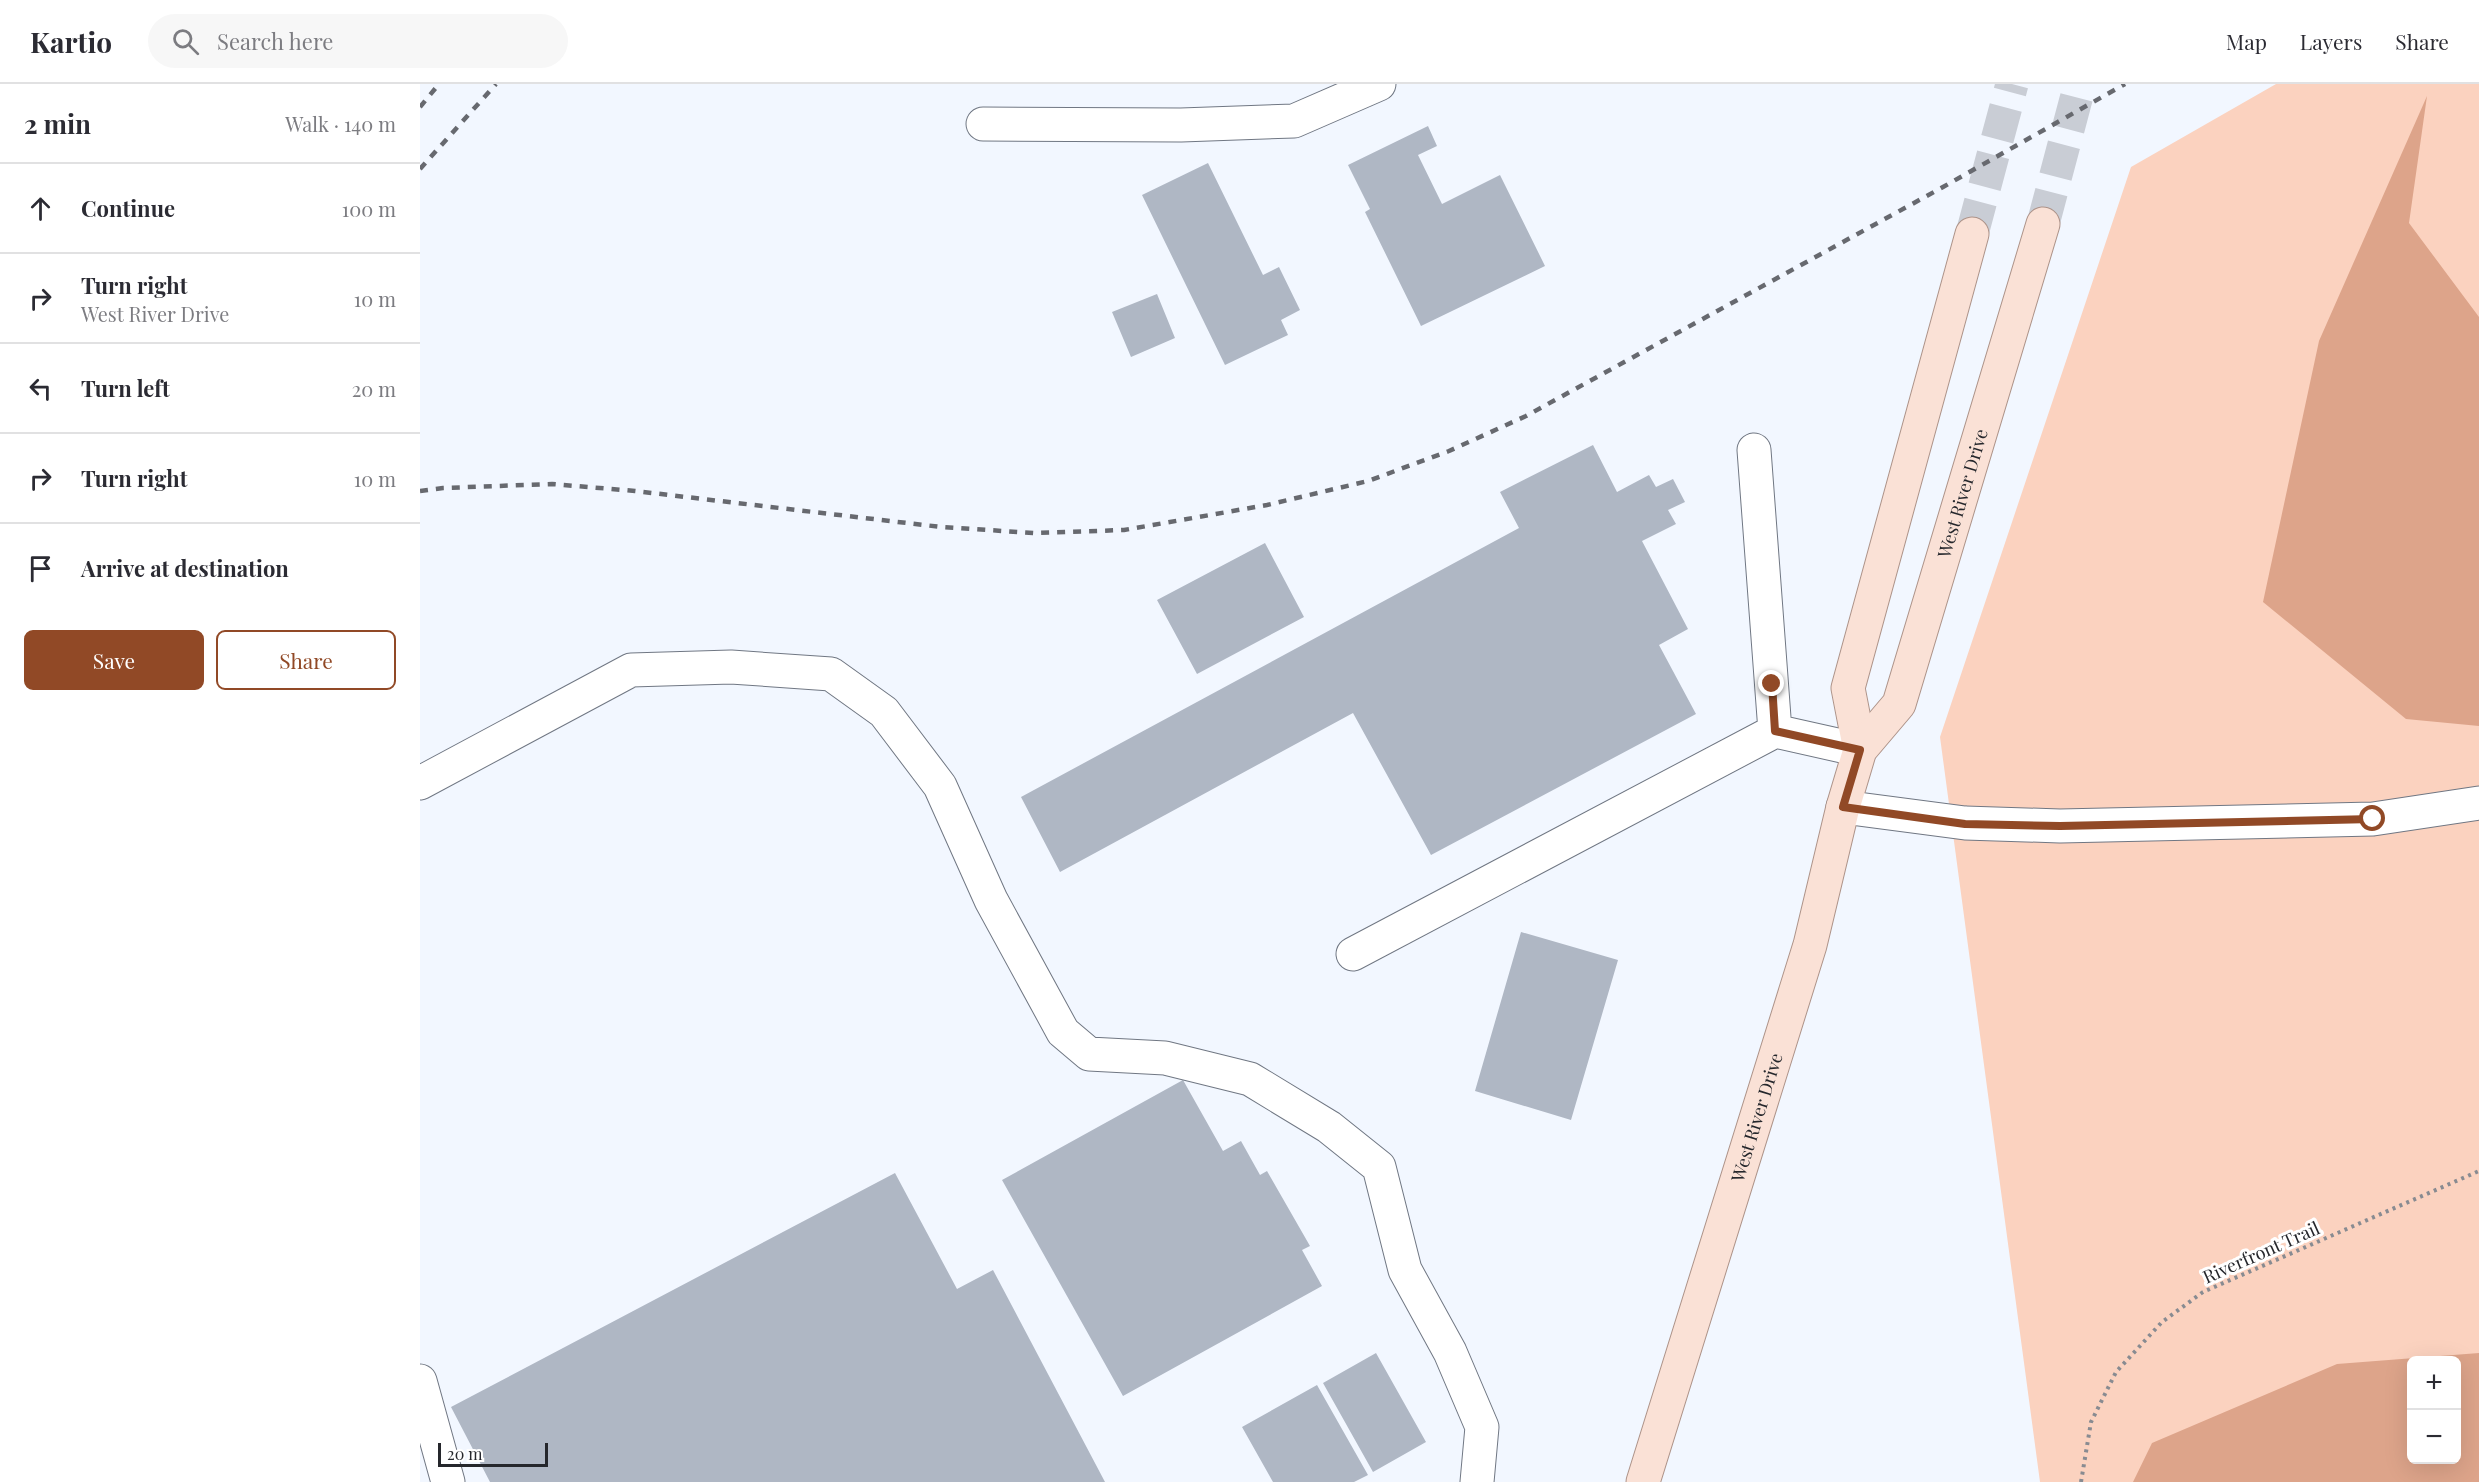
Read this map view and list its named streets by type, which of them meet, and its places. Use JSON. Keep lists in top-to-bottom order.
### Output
{
  "streets": {
    "main road": ["West River Drive"],
    "path": ["Riverfront Trail"]
  },
  "scale_bar": "20 m",
  "page": {
    "header": "Kartio",
    "search": "Search here",
    "nav": ["Map", "Layers", "Share"],
    "heading": ["2 min", "Walk · 140 m"],
    "list": [
      ["Continue", "100 m"],
      ["Turn right", "West River Drive", "10 m"],
      ["Turn left", "20 m"],
      ["Turn right", "10 m"],
      "Arrive at destination"
    ],
    "buttons": ["Save", "Share"],
    "map_buttons": ["+", "−"],
    "scale": "20 m"
  }
}
